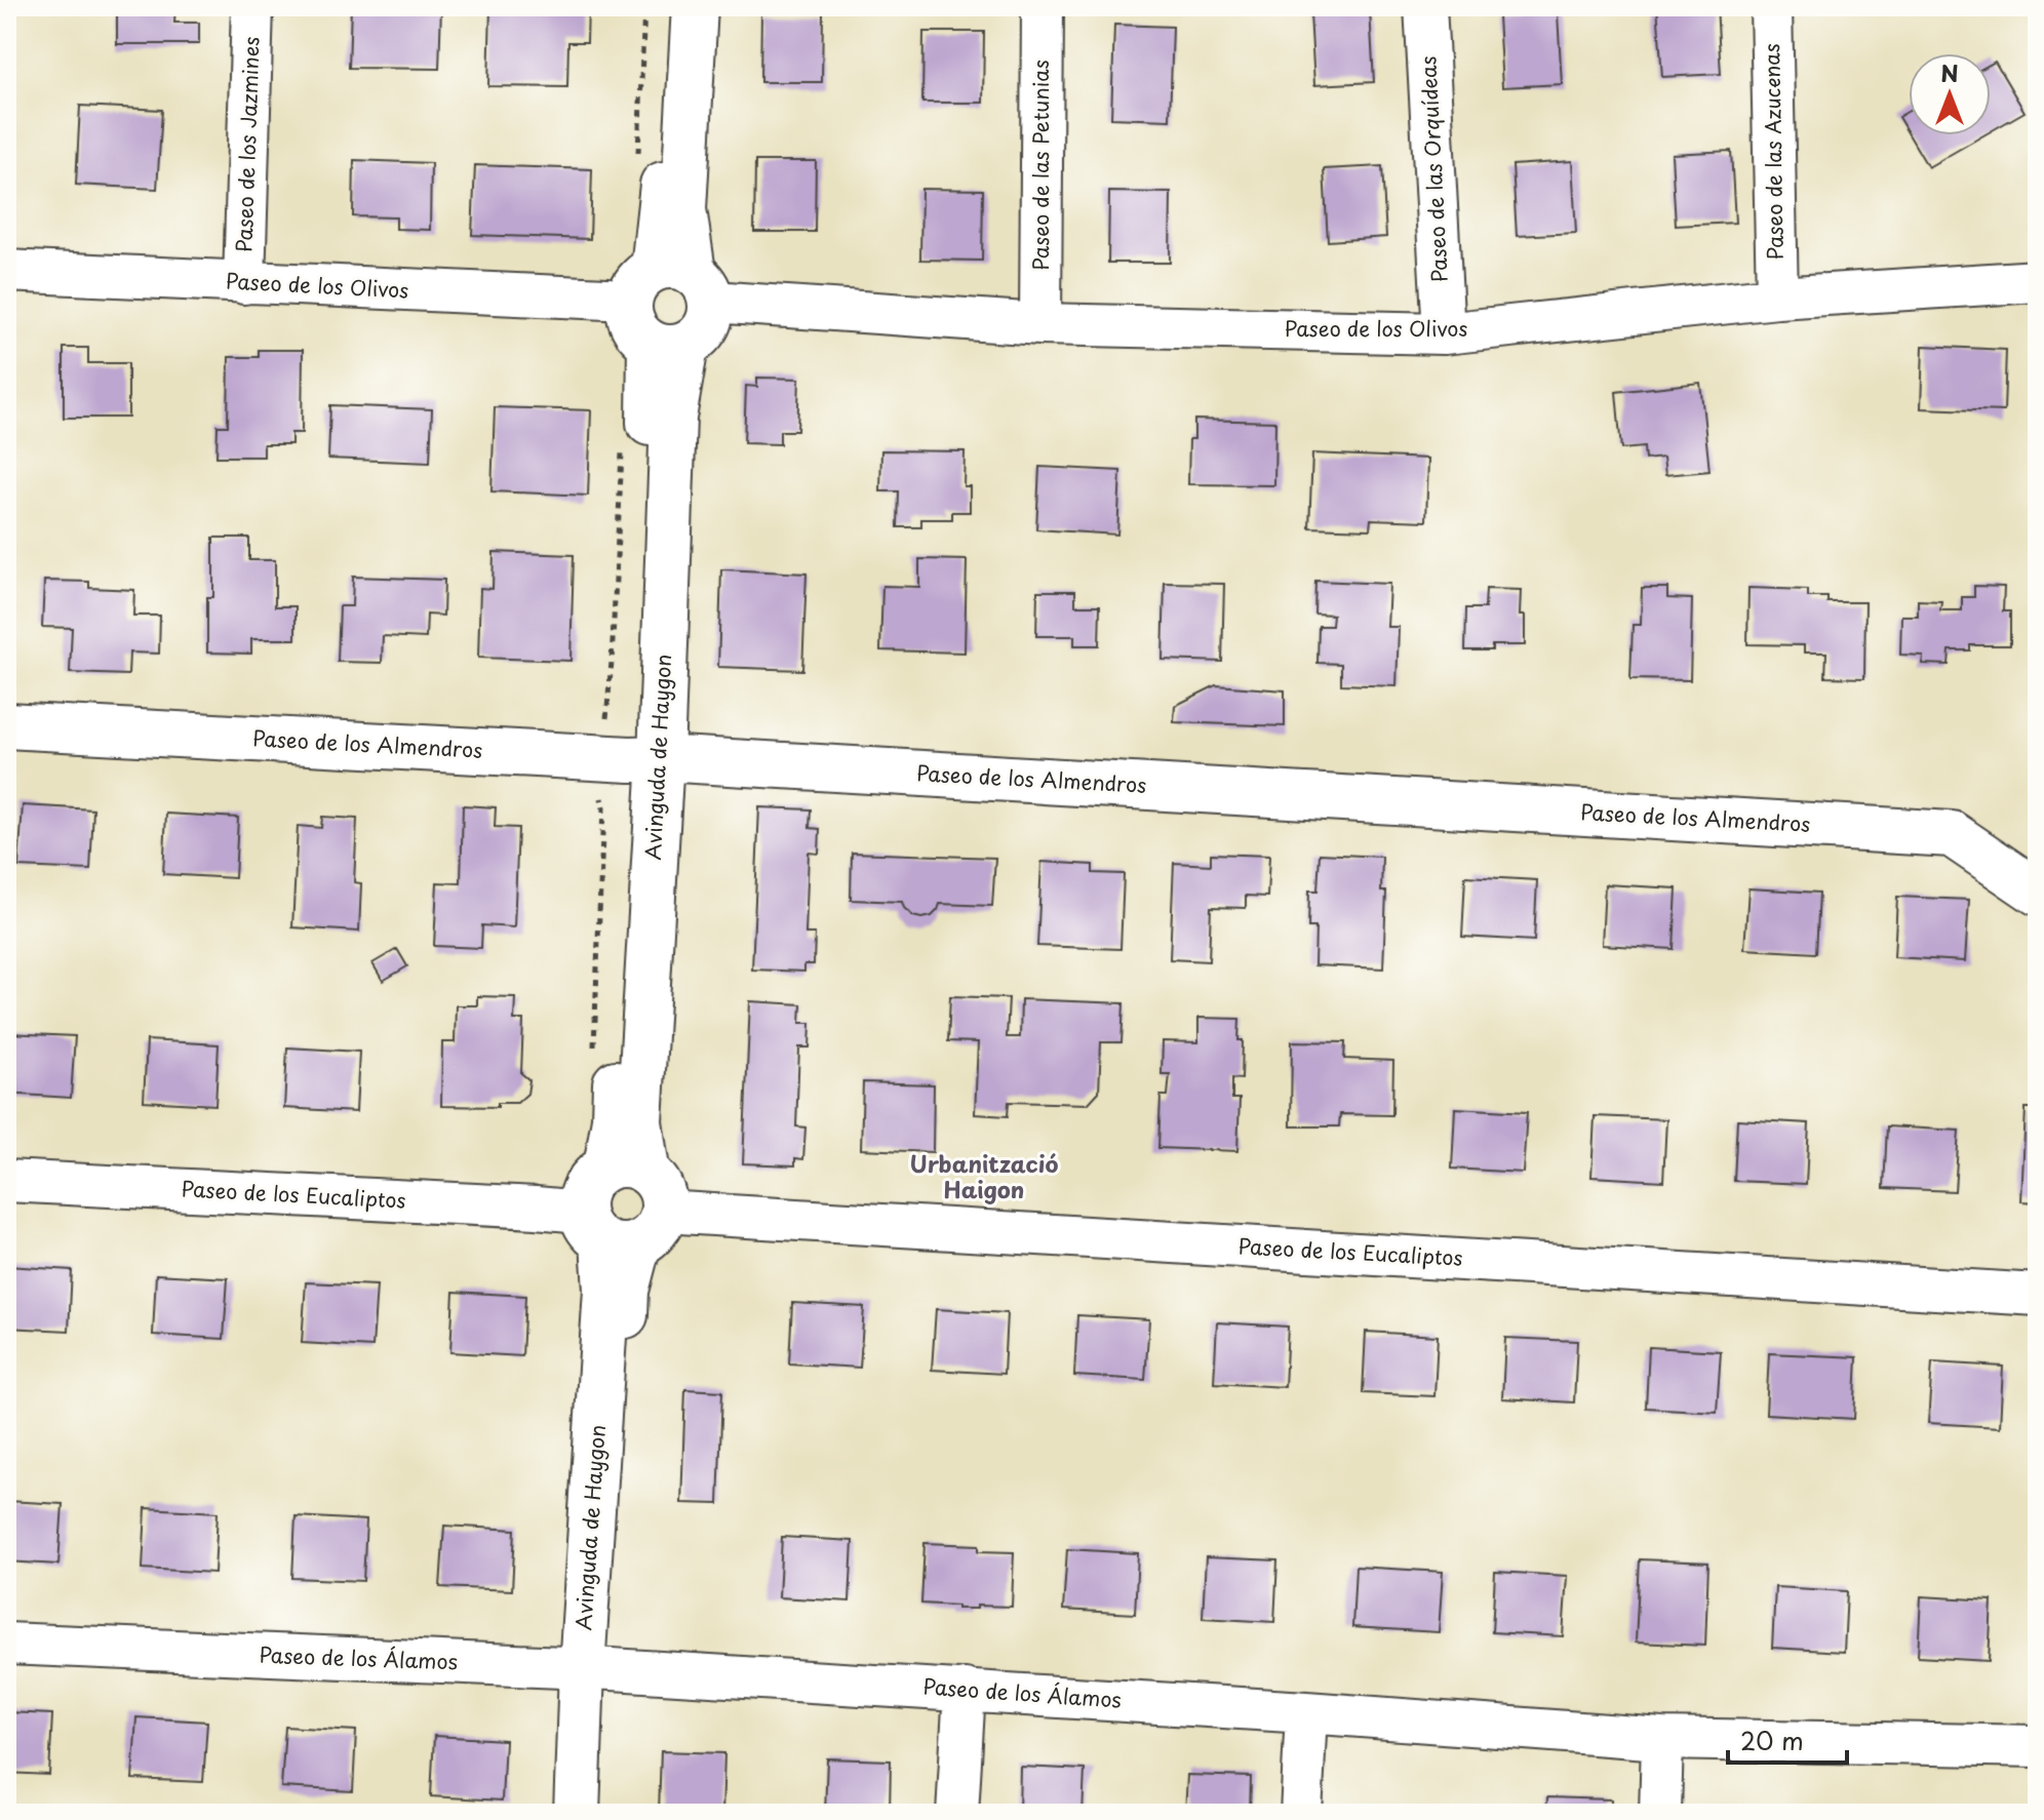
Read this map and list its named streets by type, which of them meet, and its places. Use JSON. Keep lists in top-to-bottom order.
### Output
{
  "streets": {
    "street": [
      "Paseo de los Jazmines",
      "Paseo de las Azucenas",
      "Paseo de las Petunias",
      "Paseo de las Orquídeas",
      "Paseo de los Olivos",
      "Paseo de los Almendros",
      "Avinguda de Haygon",
      "Paseo de los Eucaliptos",
      "Paseo de los Álamos"
    ]
  },
  "crossings": [
    ["Paseo de los Jazmines", "Paseo de los Olivos"],
    ["Paseo de las Azucenas", "Paseo de los Olivos"],
    ["Paseo de las Petunias", "Paseo de los Olivos"],
    ["Paseo de las Orquídeas", "Paseo de los Olivos"],
    ["Paseo de los Almendros", "Avinguda de Haygon"],
    ["Avinguda de Haygon", "Paseo de los Eucaliptos"],
    ["Avinguda de Haygon", "Paseo de los Álamos"]
  ],
  "districts": ["Urbanització Haigon"],
  "scale_bar": "20 m",
  "north": "top"
}
